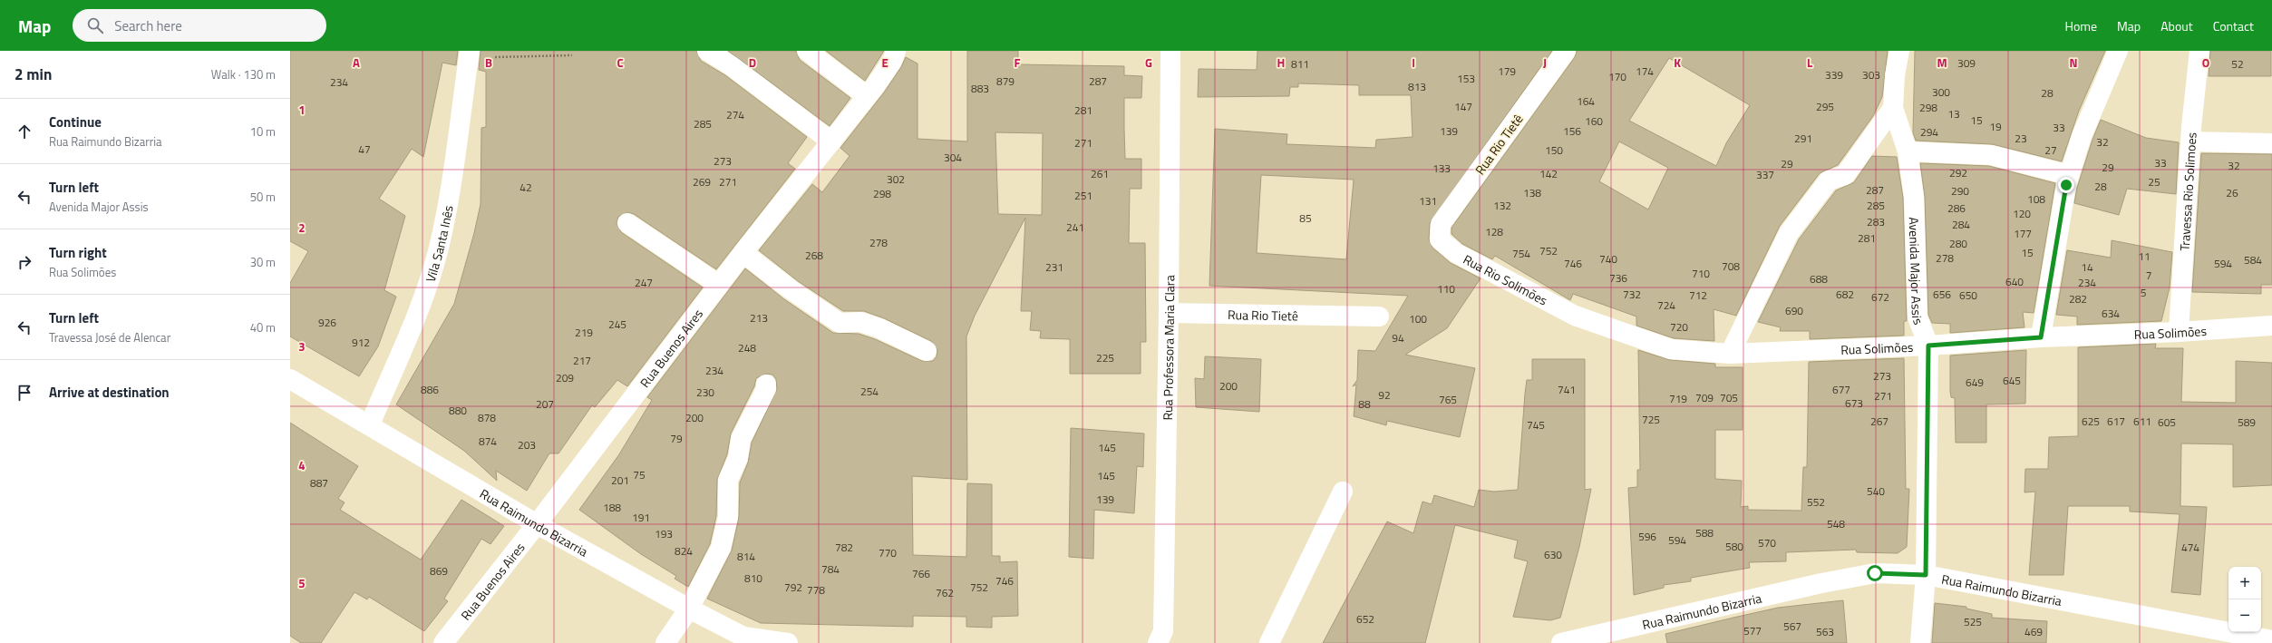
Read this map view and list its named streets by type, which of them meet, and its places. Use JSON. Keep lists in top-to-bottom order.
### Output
{
  "streets": {
    "street": [
      "Rua Rio Tietê",
      "Travessa Rio Solimoes",
      "Vila Santa Inês",
      "Avenida Major Assis",
      "Rua Rio Solimões",
      "Rua Solimões",
      "Rua Buenos Aires",
      "Rua Professora Maria Clara",
      "Rua Raimundo Bizarria"
    ]
  },
  "crossings": [
    ["Rua Rio Tietê", "Rua Rio Solimões"],
    ["Rua Rio Tietê", "Rua Professora Maria Clara"],
    ["Travessa Rio Solimoes", "Rua Solimões"],
    ["Vila Santa Inês", "Rua Raimundo Bizarria"],
    ["Avenida Major Assis", "Rua Solimões"],
    ["Avenida Major Assis", "Rua Raimundo Bizarria"],
    ["Rua Rio Solimões", "Rua Solimões"],
    ["Rua Buenos Aires", "Rua Raimundo Bizarria"]
  ],
  "house_numbers": [
    "309",
    "811",
    "52",
    "179",
    "174",
    "339",
    "303",
    "170",
    "153",
    "879",
    "287",
    "234",
    "813",
    "883",
    "300",
    "28",
    "164",
    "147",
    "295",
    "298",
    "281",
    "13",
    "274",
    "15",
    "160",
    "285",
    "19",
    "33",
    "139",
    "156",
    "294",
    "291",
    "23",
    "32",
    "271",
    "47",
    "150",
    "27",
    "304",
    "273",
    "33",
    "29",
    "32",
    "29",
    "133",
    "292",
    "261",
    "142",
    "337",
    "302",
    "269",
    "271",
    "25",
    "28",
    "42",
    "287",
    "290",
    "138",
    "26",
    "298",
    "251",
    "108",
    "131",
    "132",
    "285",
    "286",
    "120",
    "85",
    "283",
    "284",
    "241",
    "128",
    "177",
    "281",
    "278",
    "280",
    "752",
    "15",
    "754",
    "268",
    "11",
    "278",
    "740",
    "584",
    "746",
    "594",
    "708",
    "231",
    "14",
    "710",
    "7",
    "736",
    "688",
    "640",
    "247",
    "234",
    "110",
    "5",
    "732",
    "682",
    "656",
    "712",
    "650",
    "672",
    "282",
    "724",
    "690",
    "634",
    "213",
    "100",
    "926",
    "245",
    "720",
    "219",
    "94",
    "912",
    "248",
    "225",
    "217",
    "234",
    "273",
    "209",
    "645",
    "649",
    "200",
    "886",
    "741",
    "677",
    "254",
    "230",
    "92",
    "271",
    "709",
    "705",
    "719",
    "765",
    "673",
    "207",
    "88",
    "880",
    "878",
    "200",
    "725",
    "267",
    "625",
    "617",
    "611",
    "605",
    "589",
    "745",
    "79",
    "874",
    "203",
    "145",
    "75",
    "145",
    "201",
    "887",
    "540",
    "139",
    "552",
    "188",
    "191",
    "548",
    "588",
    "193",
    "596",
    "594",
    "570",
    "580",
    "782",
    "474",
    "824",
    "770",
    "630",
    "814",
    "784",
    "869",
    "766",
    "810",
    "746",
    "792",
    "752",
    "778",
    "762",
    "652",
    "525",
    "567",
    "577",
    "563",
    "469"
  ],
  "page": {
    "header": "Map",
    "search": "Search here",
    "nav": [
      "Home",
      "Map",
      "About",
      "Contact"
    ],
    "heading": ["2 min", "Walk · 130 m"],
    "list": [
      ["Continue", "Rua Raimundo Bizarria", "10 m"],
      ["Turn left", "Avenida Major Assis", "50 m"],
      ["Turn right", "Rua Solimões", "30 m"],
      ["Turn left", "Travessa José de Alencar", "40 m"],
      "Arrive at destination"
    ],
    "map_buttons": ["+", "−"]
  },
  "grid": {
    "columns": [
      "A",
      "B",
      "C",
      "D",
      "E",
      "F",
      "G",
      "H",
      "I",
      "J",
      "K",
      "L",
      "M",
      "N",
      "O"
    ],
    "rows": [
      "1",
      "2",
      "3",
      "4",
      "5"
    ]
  }
}
